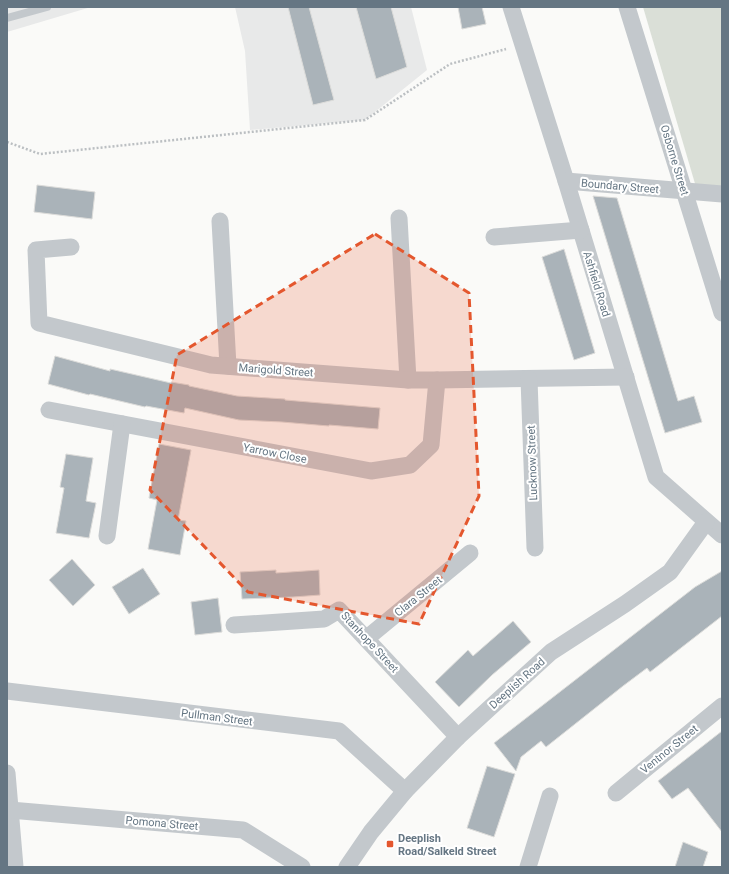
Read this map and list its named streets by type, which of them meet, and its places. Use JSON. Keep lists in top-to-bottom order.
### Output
{
  "streets": {
    "street": [
      "Osborne Street",
      "Boundary Street",
      "Ashfield Road",
      "Marigold Street",
      "Yarrow Close",
      "Lucknow Street",
      "Clara Street",
      "Stanhope Street",
      "Deeplish Road",
      "Pullman Street",
      "Ventnor Street",
      "Pomona Street"
    ]
  },
  "crossings": [
    ["Osborne Street", "Boundary Street"],
    ["Boundary Street", "Ashfield Road"],
    ["Ashfield Road", "Marigold Street"],
    ["Ashfield Road", "Deeplish Road"],
    ["Marigold Street", "Yarrow Close"],
    ["Marigold Street", "Lucknow Street"],
    ["Clara Street", "Stanhope Street"],
    ["Stanhope Street", "Deeplish Road"],
    ["Deeplish Road", "Pullman Street"]
  ],
  "places": {
    "transit": ["Deeplish Road/Salkeld Street"]
  }
}
